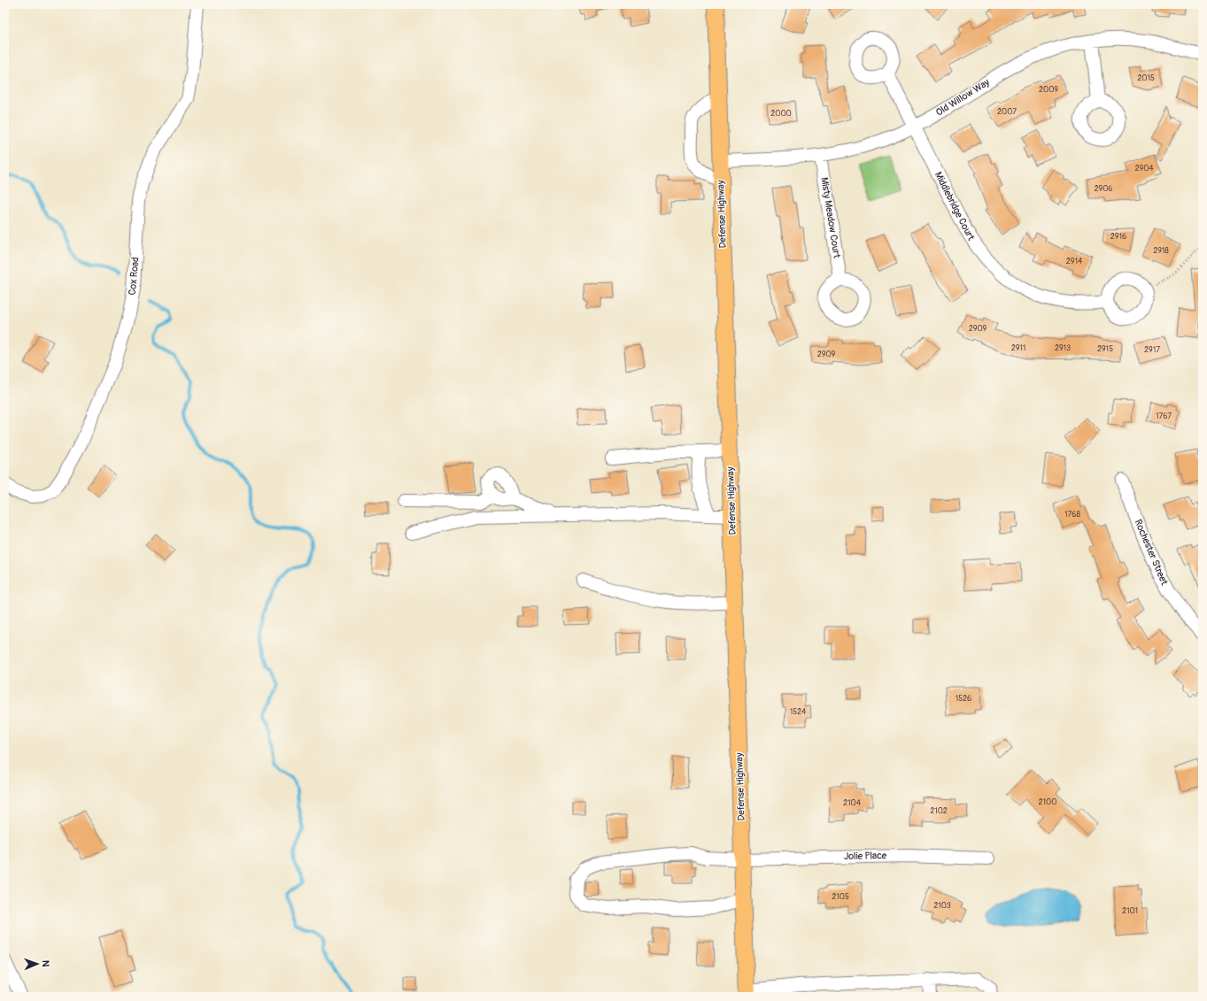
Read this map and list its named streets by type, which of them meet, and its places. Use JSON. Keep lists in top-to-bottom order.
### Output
{
  "streets": {
    "main road": ["Defense Highway"],
    "street": [
      "Old Willow Way",
      "Middlebridge Court",
      "Misty Meadow Court",
      "Cox Road",
      "Rochester Street",
      "Jolie Place"
    ]
  },
  "crossings": [
    ["Old Willow Way", "Middlebridge Court"],
    ["Old Willow Way", "Defense Highway"],
    ["Old Willow Way", "Misty Meadow Court"],
    ["Defense Highway", "Jolie Place"]
  ],
  "house_numbers": [
    "2015",
    "2009",
    "2007",
    "2000",
    "2904",
    "2906",
    "2916",
    "2918",
    "2914",
    "2909",
    "2911",
    "2913",
    "2915",
    "2917",
    "2909",
    "1767",
    "1768",
    "1526",
    "1524",
    "2100",
    "2104",
    "2102",
    "2105",
    "2103",
    "2101"
  ],
  "north": "right"
}
